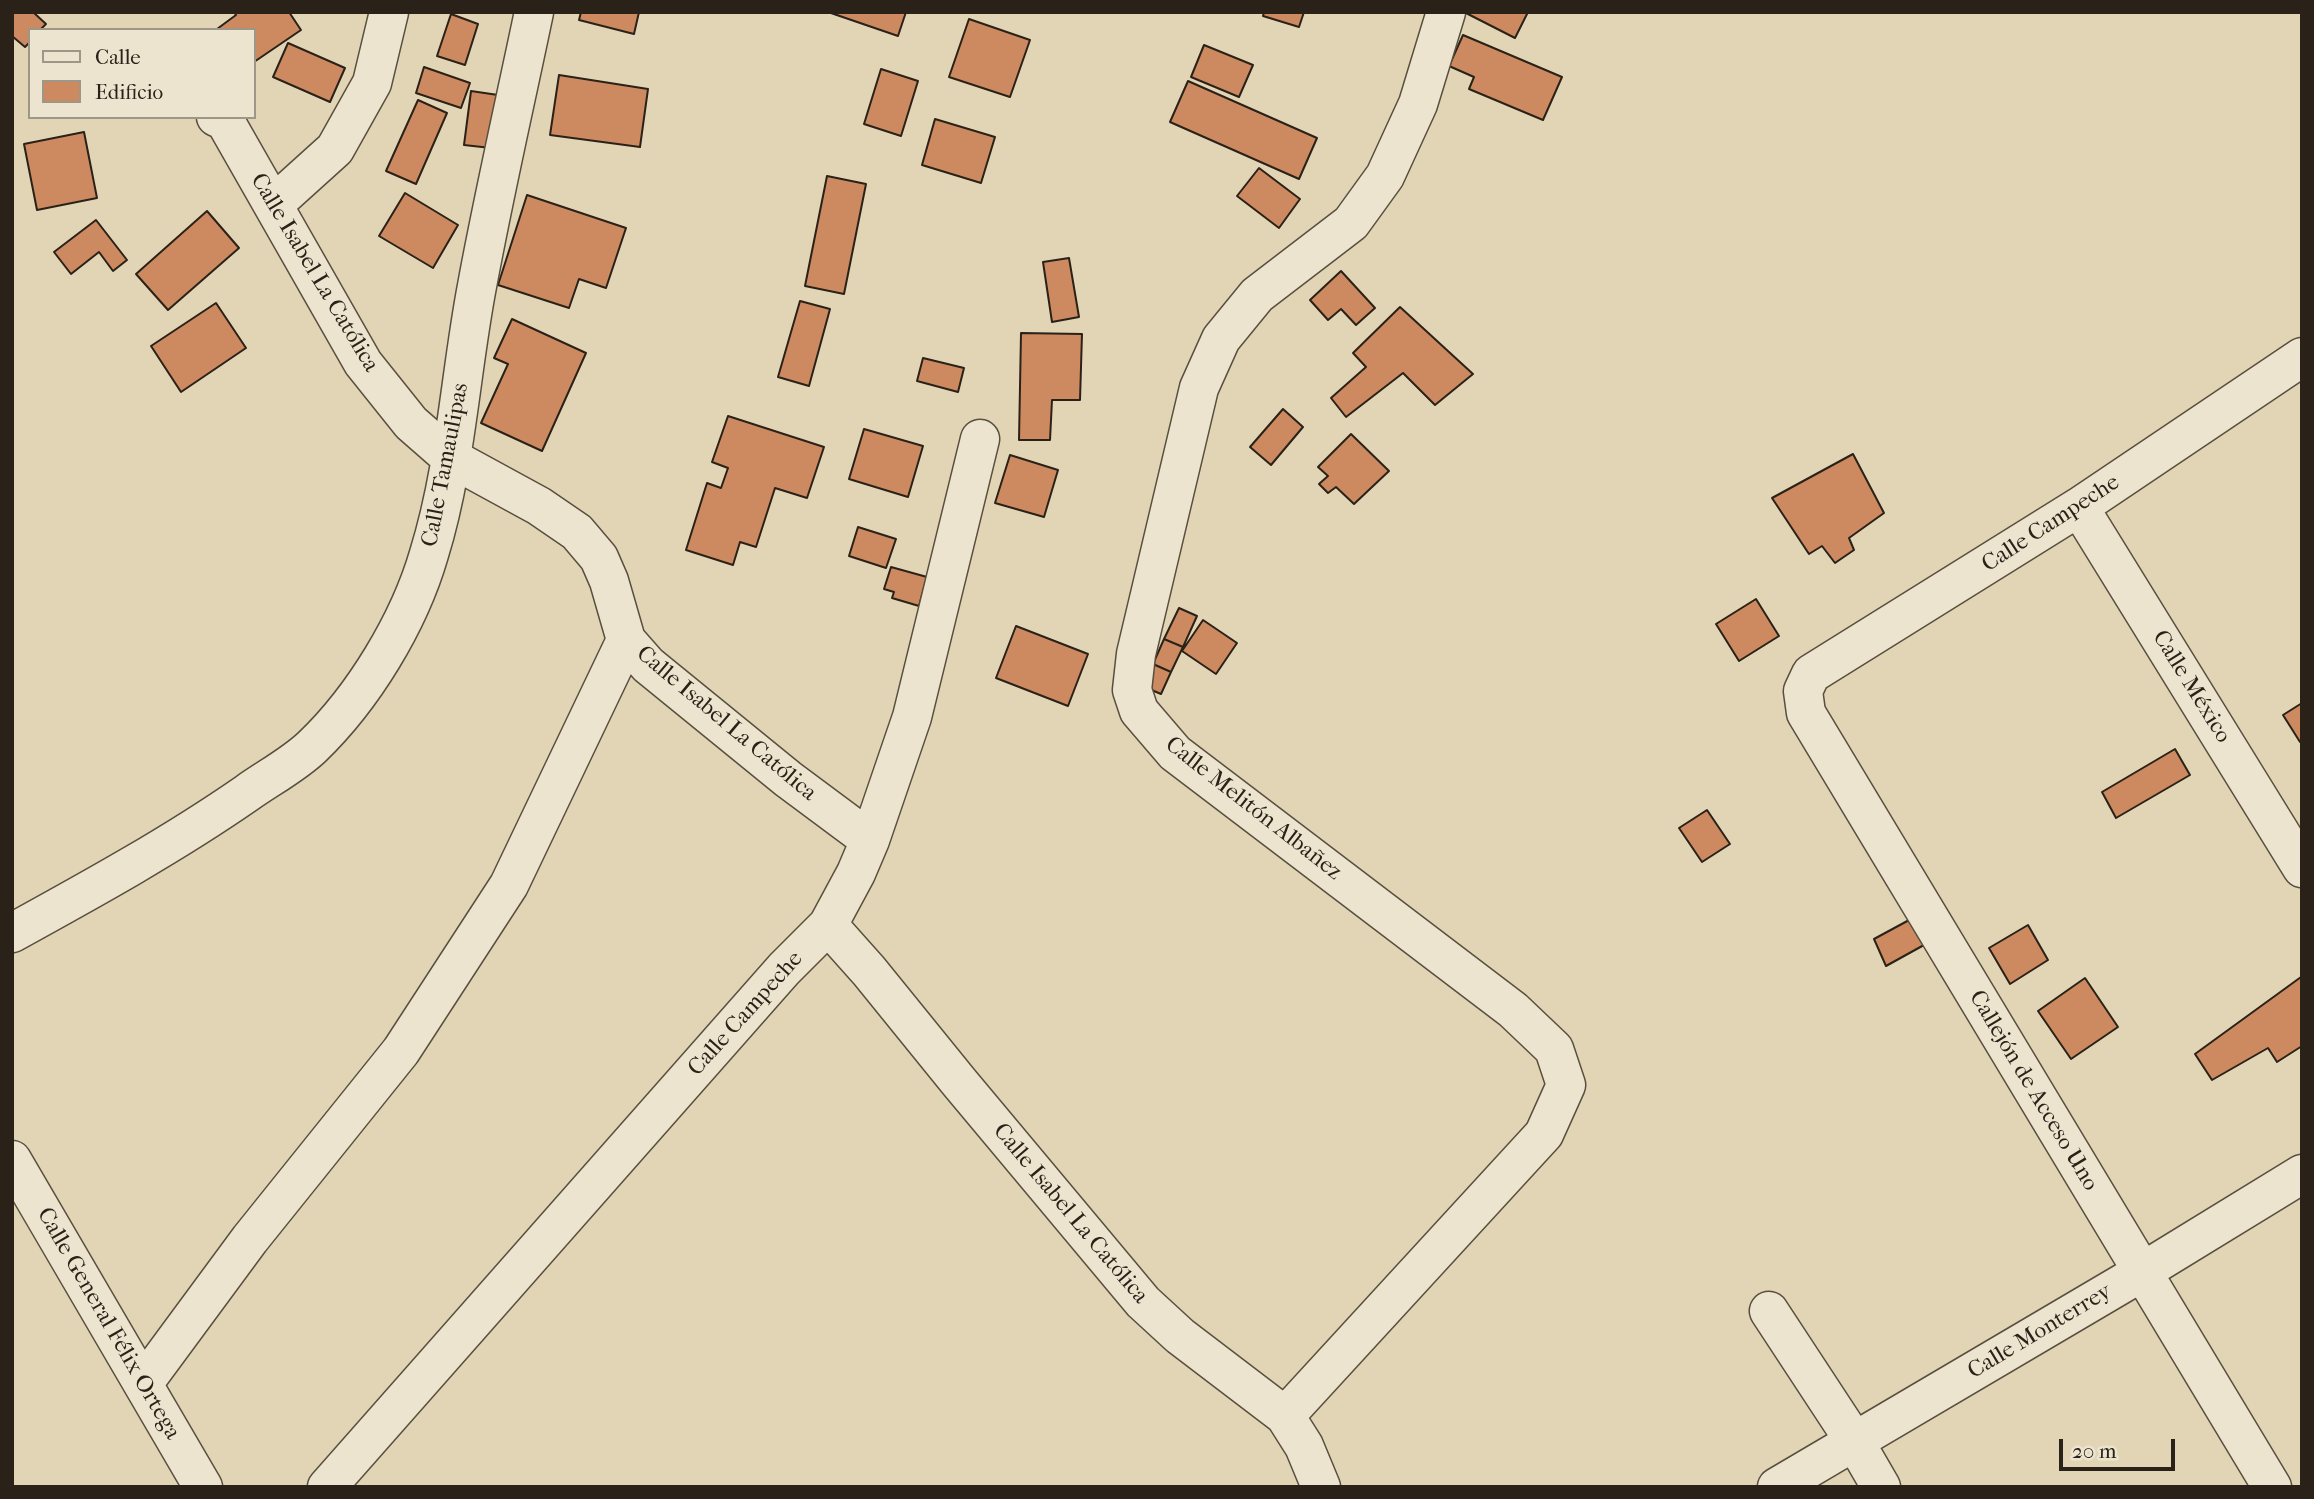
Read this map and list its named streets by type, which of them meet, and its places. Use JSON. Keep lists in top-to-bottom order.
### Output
{
  "streets": {
    "street": [
      "Calle Isabel La Católica",
      "Calle Tamaulipas",
      "Calle Campeche",
      "Calle México",
      "Calle Melitón Albañez",
      "Callejón de Acceso Uno",
      "Calle General Félix Ortega",
      "Calle Monterrey"
    ]
  },
  "crossings": [
    ["Calle Isabel La Católica", "Calle Tamaulipas"],
    ["Calle Isabel La Católica", "Calle Campeche"],
    ["Calle Isabel La Católica", "Calle Melitón Albañez"],
    ["Calle Campeche", "Calle México"],
    ["Calle Campeche", "Callejón de Acceso Uno"],
    ["Callejón de Acceso Uno", "Calle Monterrey"]
  ],
  "legend": ["Calle", "Edificio"],
  "scale_bar": "20 m"
}
